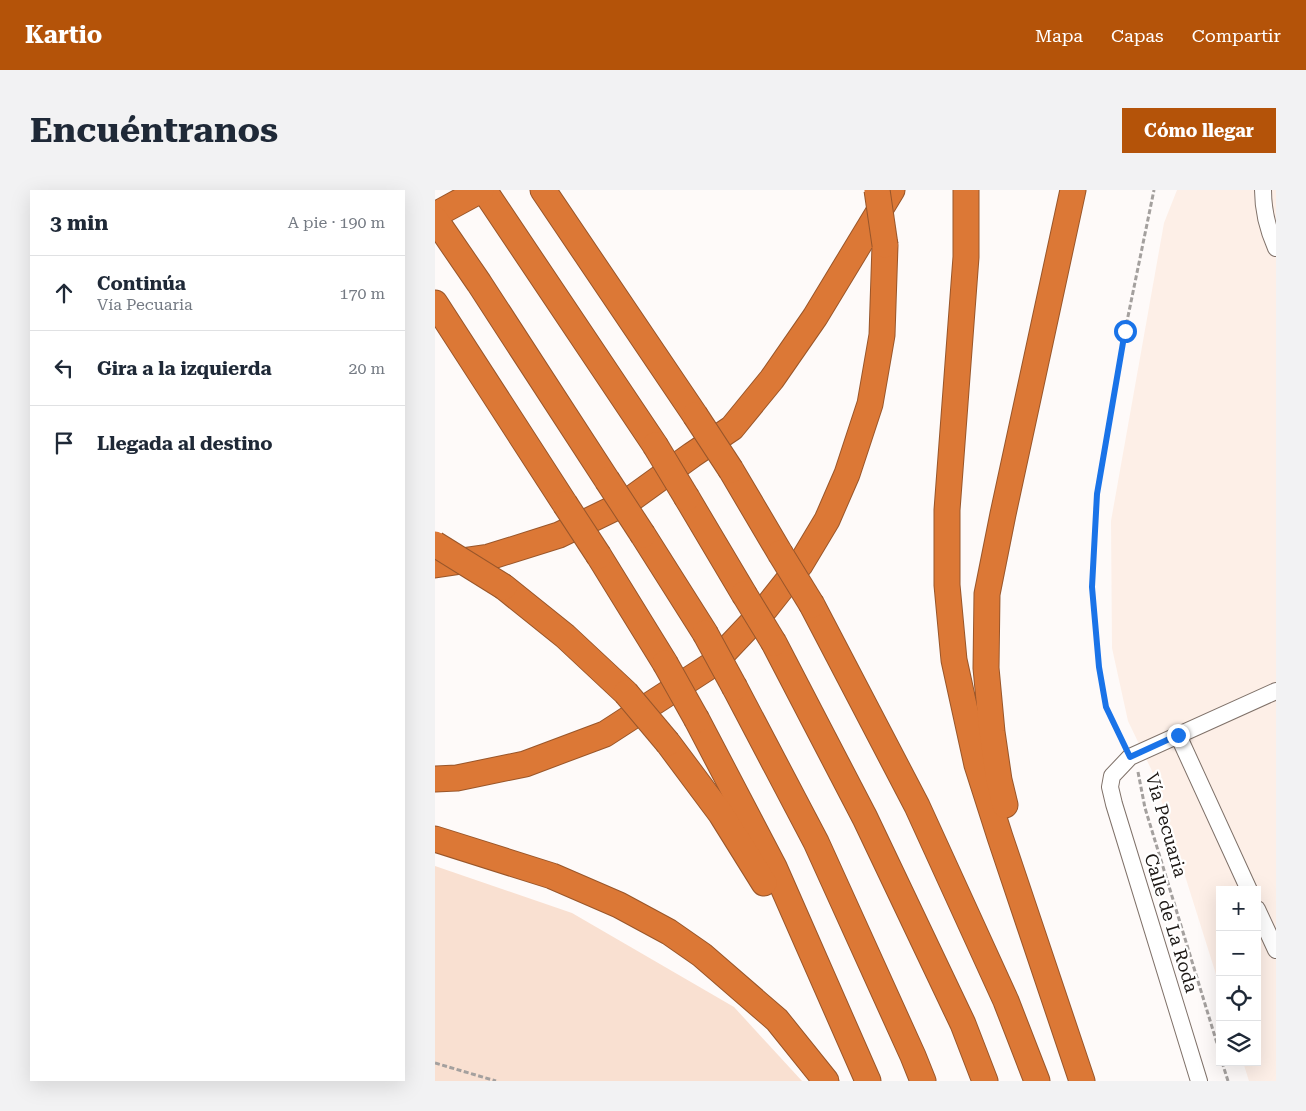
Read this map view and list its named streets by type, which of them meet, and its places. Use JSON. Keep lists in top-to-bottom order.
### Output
{
  "streets": {
    "street": ["Calle de La Roda"],
    "path": ["Vía Pecuaria"]
  },
  "crossings": [
    ["Vía Pecuaria", "Calle de La Roda"]
  ],
  "page": {
    "header": "Kartio",
    "nav": ["Mapa", "Capas", "Compartir"],
    "buttons": "Cómo llegar",
    "title": "Encuéntranos",
    "heading": ["3 min", "A pie · 190 m"],
    "list": [
      ["Continúa", "Vía Pecuaria", "170 m"],
      ["Gira a la izquierda", "20 m"],
      "Llegada al destino"
    ],
    "map_buttons": ["+", "−"]
  }
}
